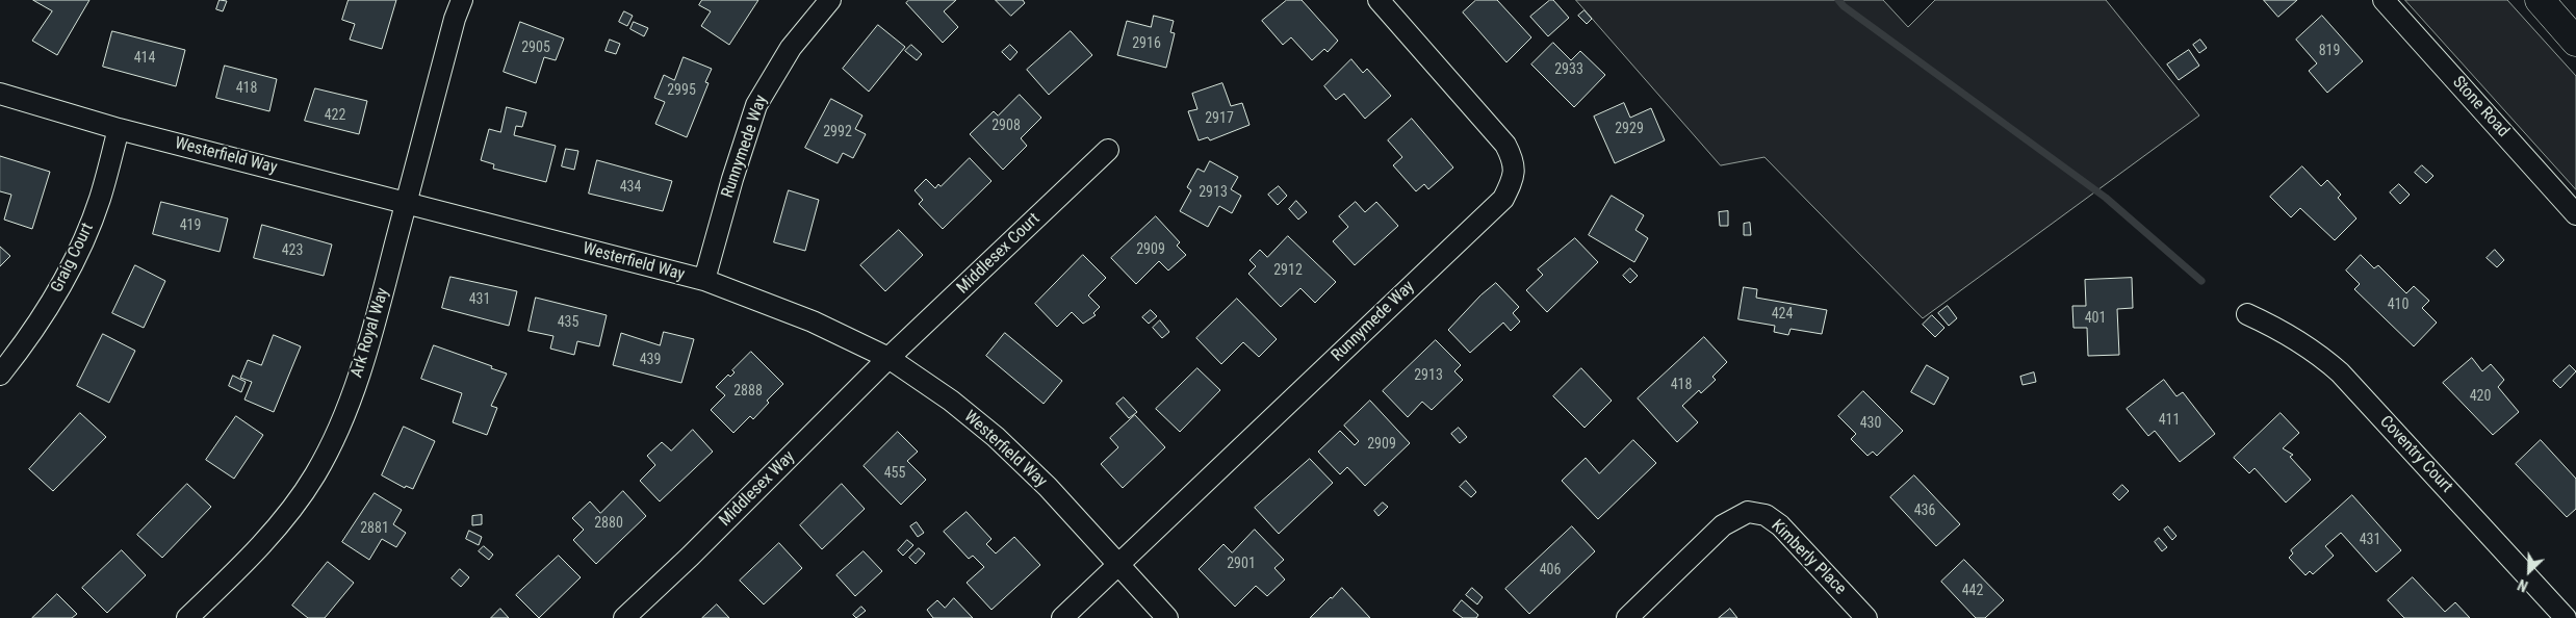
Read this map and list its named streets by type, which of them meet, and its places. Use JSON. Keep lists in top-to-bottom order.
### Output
{
  "streets": {
    "street": [
      "Stone Road",
      "Runnymede Way",
      "Westerfield Way",
      "Middlesex Court",
      "Graig Court",
      "Ark Royal Way",
      "Coventry Court",
      "Middlesex Way",
      "Kimberly Place"
    ]
  },
  "crossings": [
    ["Runnymede Way", "Westerfield Way"],
    ["Westerfield Way", "Middlesex Court"],
    ["Westerfield Way", "Graig Court"],
    ["Westerfield Way", "Ark Royal Way"],
    ["Westerfield Way", "Middlesex Way"],
    ["Middlesex Court", "Middlesex Way"]
  ],
  "house_numbers": [
    "2916",
    "2905",
    "819",
    "414",
    "2933",
    "418",
    "2995",
    "422",
    "2917",
    "2908",
    "2929",
    "2992",
    "434",
    "2913",
    "419",
    "2909",
    "423",
    "2912",
    "431",
    "410",
    "424",
    "401",
    "435",
    "439",
    "2913",
    "418",
    "2888",
    "420",
    "411",
    "430",
    "2909",
    "455",
    "436",
    "2880",
    "2881",
    "431",
    "2901",
    "406",
    "442"
  ],
  "north": "bottom left"
}
